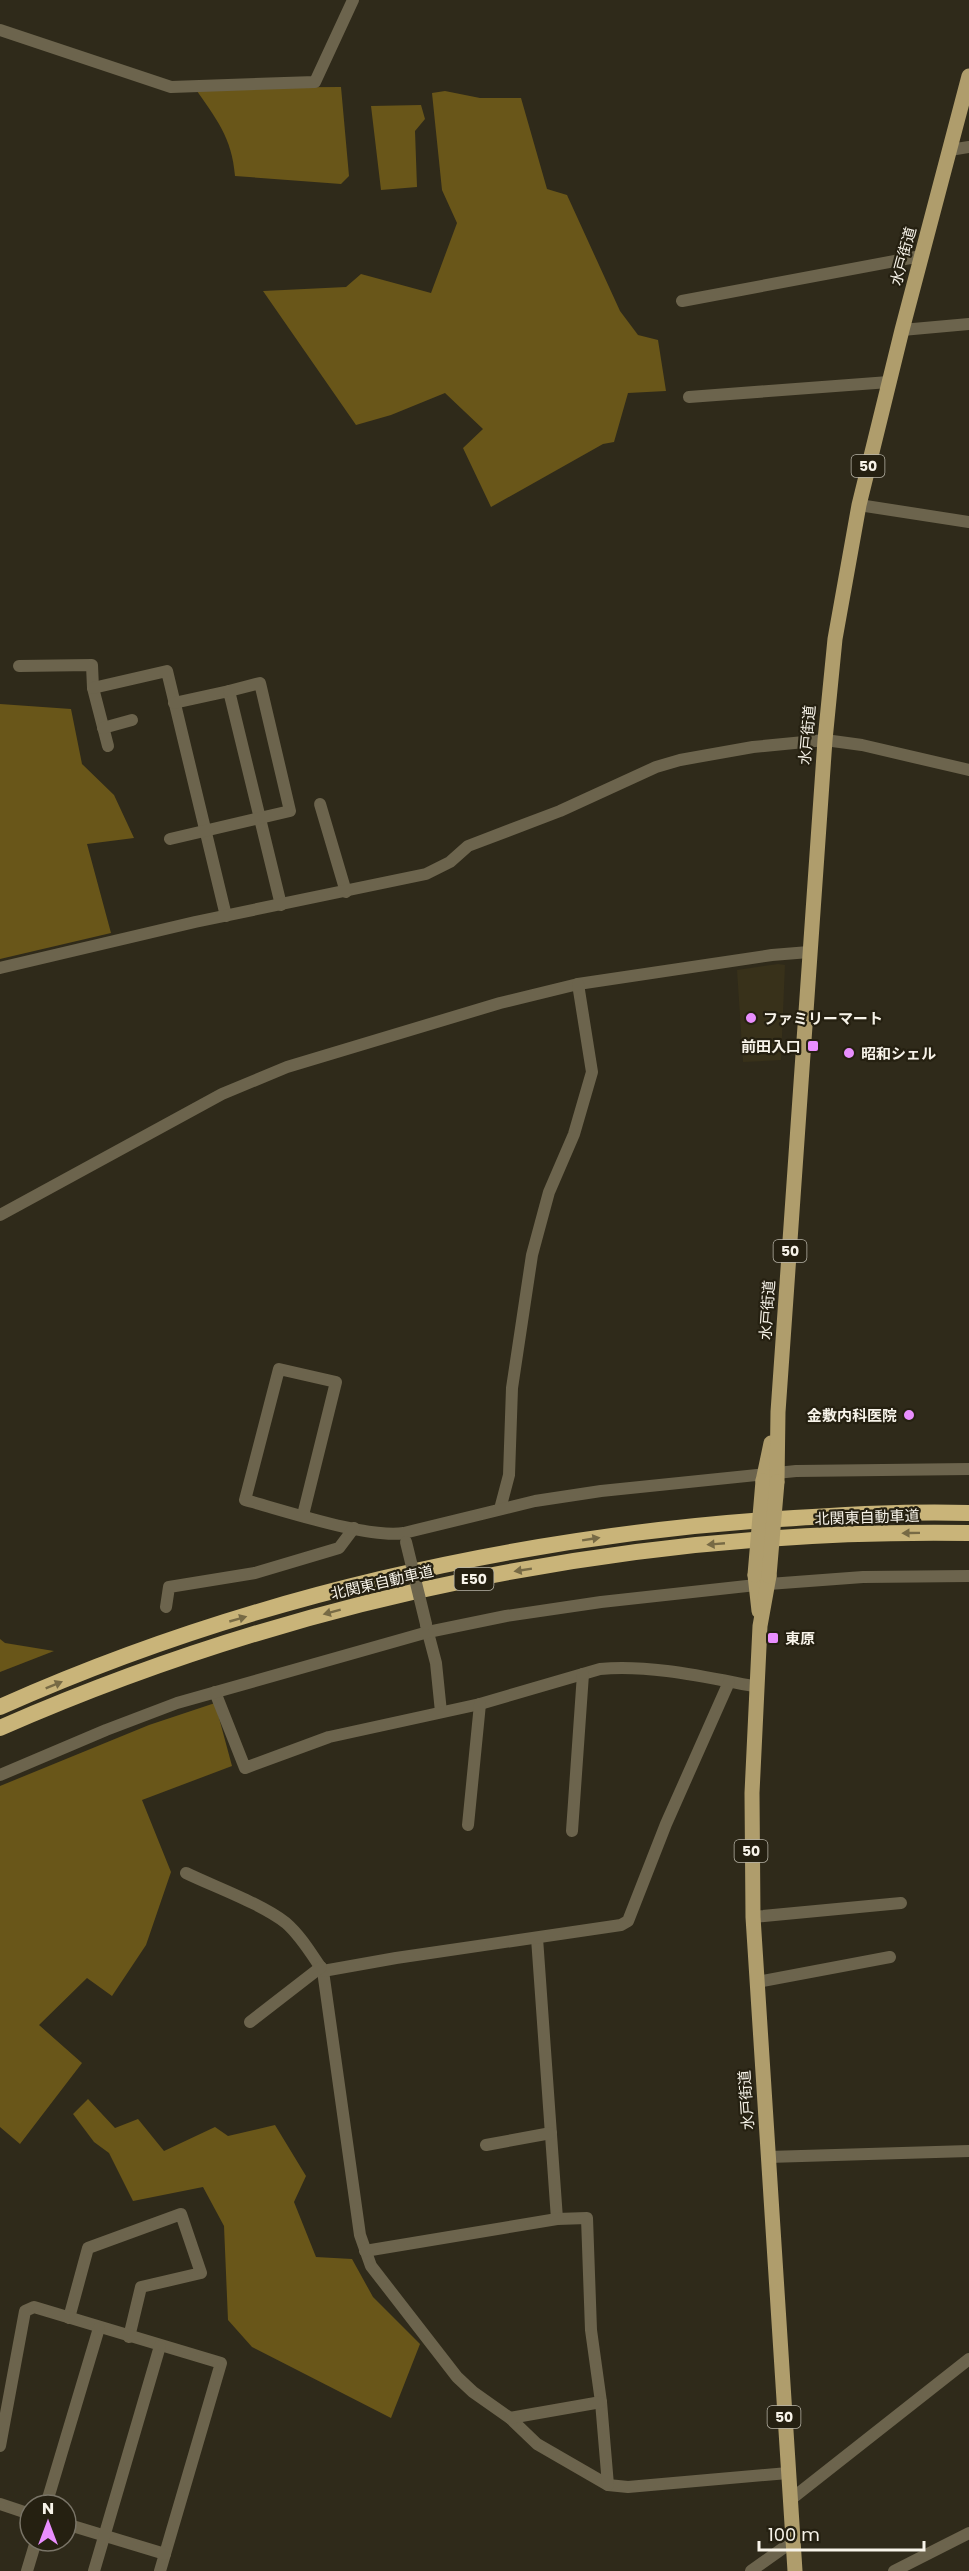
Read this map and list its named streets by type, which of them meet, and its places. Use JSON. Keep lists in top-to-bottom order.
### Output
{
  "streets": {
    "highway": ["北関東自動車道", "E50"],
    "main road": ["水戸街道", "50"]
  },
  "places": {
    "other": ["ファミリーマート", "昭和シェル", "金敷内科医院"],
    "transit": ["前田入口", "東原"]
  },
  "scale_bar": "100 m",
  "north": "top"
}
